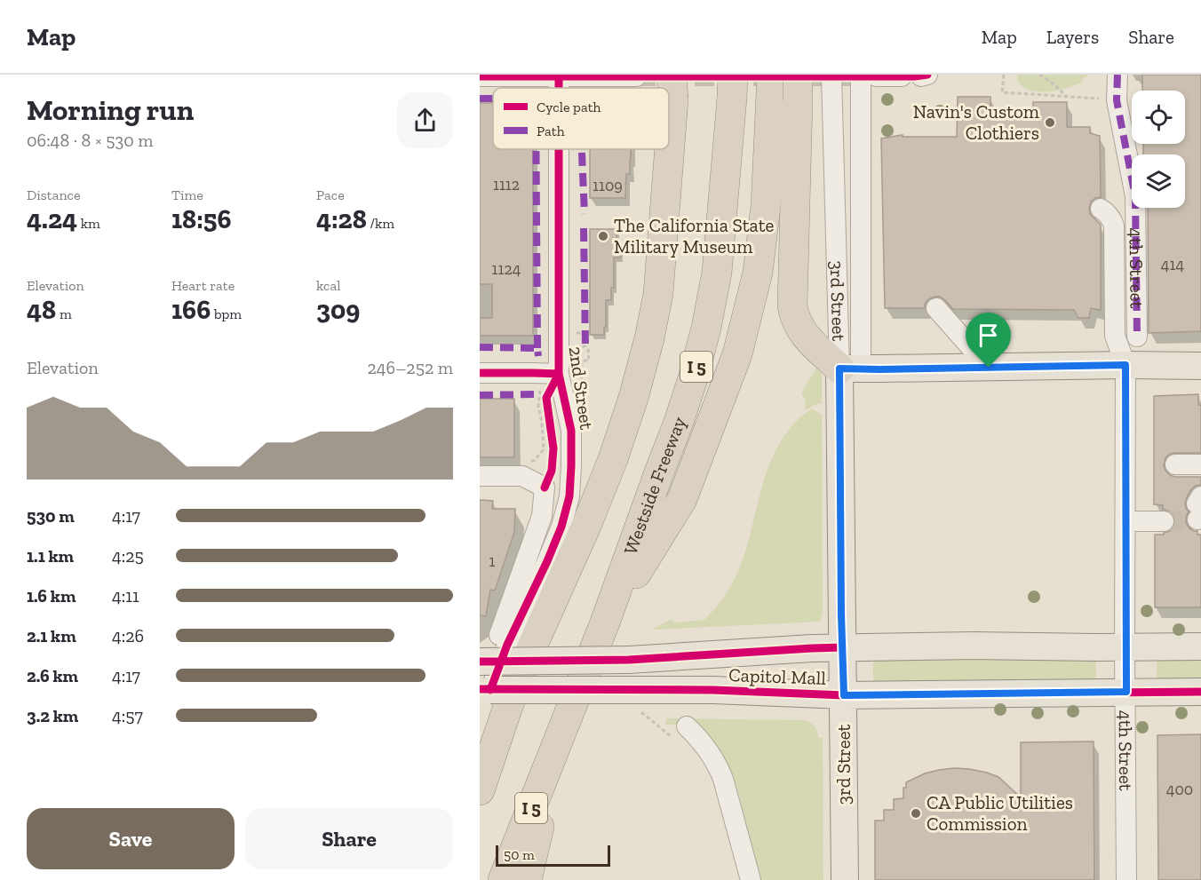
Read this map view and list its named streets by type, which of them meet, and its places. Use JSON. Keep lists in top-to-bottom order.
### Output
{
  "streets": {
    "highway": ["I 5", "Westside Freeway"],
    "main road": ["3rd Street", "Capitol Mall"],
    "street": ["4th Street", "2nd Street"]
  },
  "crossings": [
    ["4th Street", "Capitol Mall"],
    ["3rd Street", "Capitol Mall"],
    ["2nd Street", "Capitol Mall"]
  ],
  "places": ["Navin's Custom Clothiers", "The California State Military Museum", "CA Public Utilities Commission"],
  "house_numbers": [
    "1112",
    "1109",
    "414",
    "1124",
    "1",
    "400"
  ],
  "legend": ["Cycle path", "Path"],
  "scale_bar": "50 m",
  "page": {
    "header": "Map",
    "nav": ["Map", "Layers", "Share"],
    "heading": ["Morning run", "06:48 · 8 × 530 m"],
    "stats": [
      ["Distance", "4.24 km"],
      ["Time", "18:56"],
      ["Pace", "4:28 /km"],
      ["Elevation", "48 m"],
      ["Heart rate", "166 bpm"],
      ["kcal", "309"]
    ],
    "chart": ["Elevation", "246–252 m"],
    "list": [
      {
        "name": "530 m",
        "note": "4:17"
      },
      {
        "name": "1.1 km",
        "note": "4:25"
      },
      {
        "name": "1.6 km",
        "note": "4:11"
      },
      {
        "name": "2.1 km",
        "note": "4:26"
      },
      {
        "name": "2.6 km",
        "note": "4:17"
      },
      {
        "name": "3.2 km",
        "note": "4:57"
      }
    ],
    "buttons": ["Save", "Share"],
    "scale": "50 m"
  }
}
